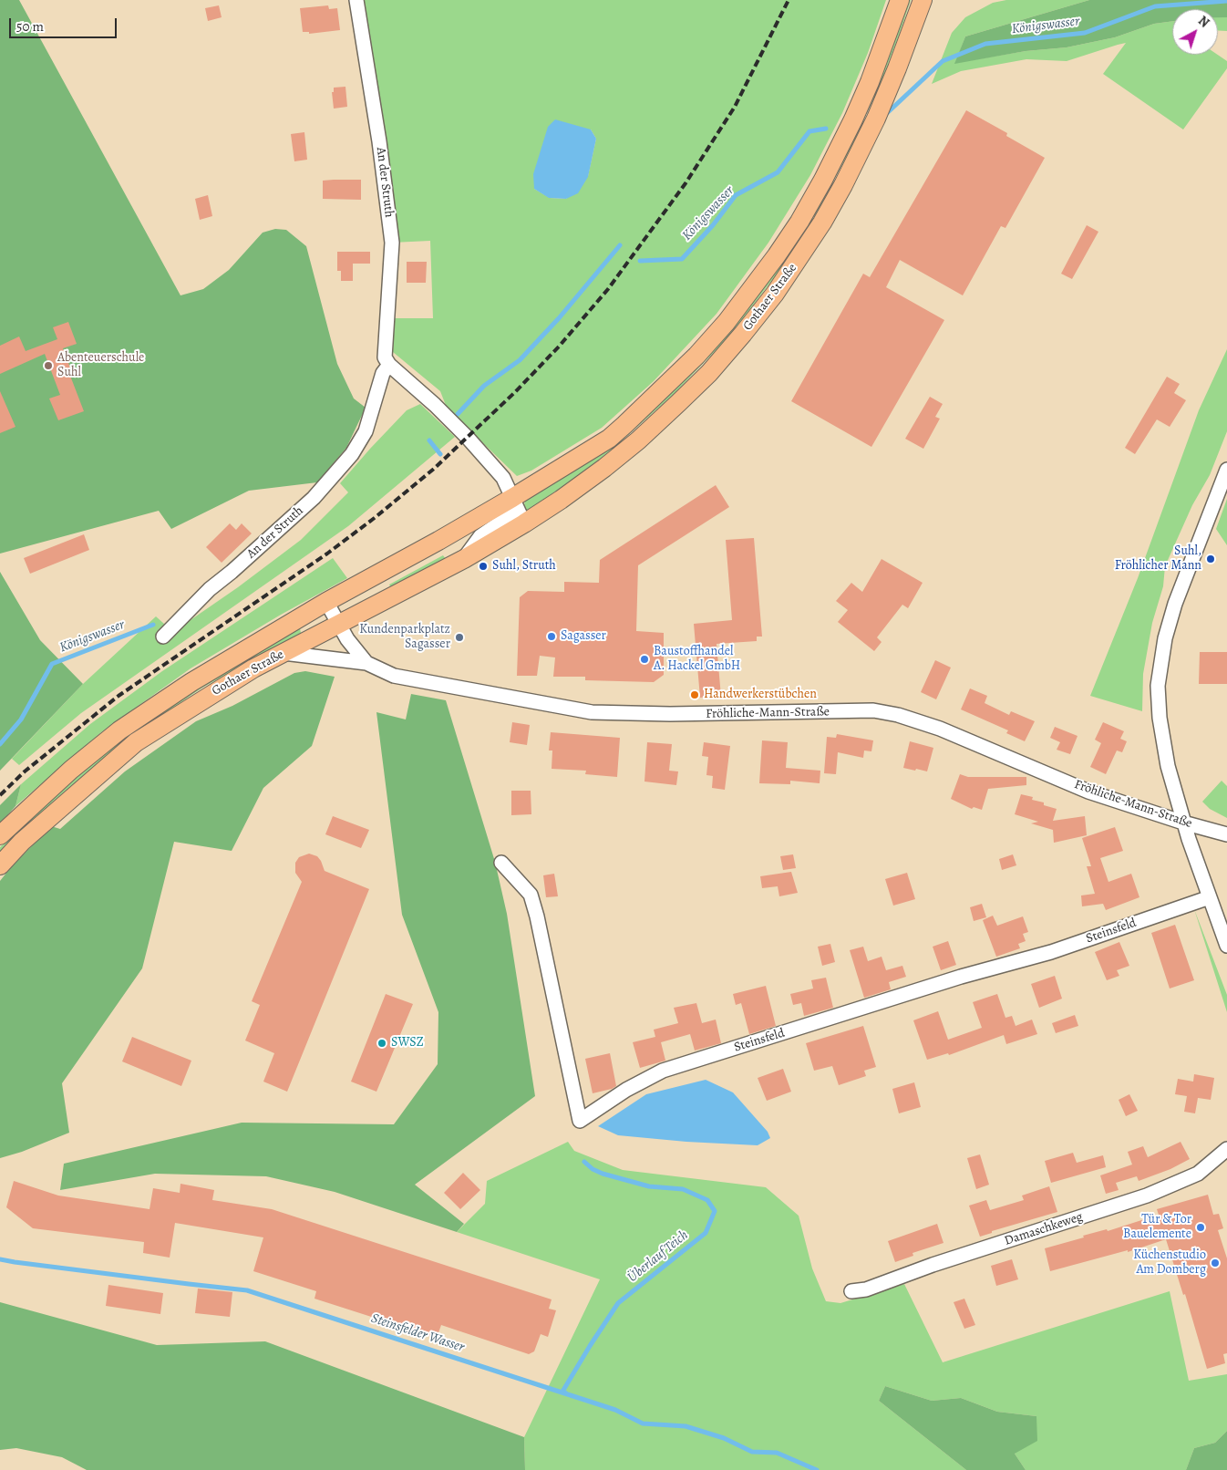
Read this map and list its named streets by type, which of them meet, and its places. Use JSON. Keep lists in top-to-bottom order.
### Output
{
  "streets": {
    "main road": ["Gothaer Straße"],
    "street": [
      "An der Struth",
      "Fröhliche-Mann-Straße",
      "Steinsfeld",
      "Damaschkeweg"
    ]
  },
  "crossings": [
    ["Gothaer Straße", "Fröhliche-Mann-Straße"]
  ],
  "water": ["Königswasser", "Überlauf Teich", "Steinsfelder Wasser"],
  "places": [
    "Abenteuerschule Suhl",
    "Suhl, Fröhlicher Mann",
    "Suhl, Struth",
    "Sagasser",
    "Kundenparkplatz Sagasser",
    "Baustoffhandel A. Hackel GmbH",
    "Handwerkerstübchen",
    "SWSZ",
    "Tür & Tor Bauelemente",
    "Küchenstudio Am Domberg"
  ],
  "scale_bar": "50 m",
  "north": "top right"
}
